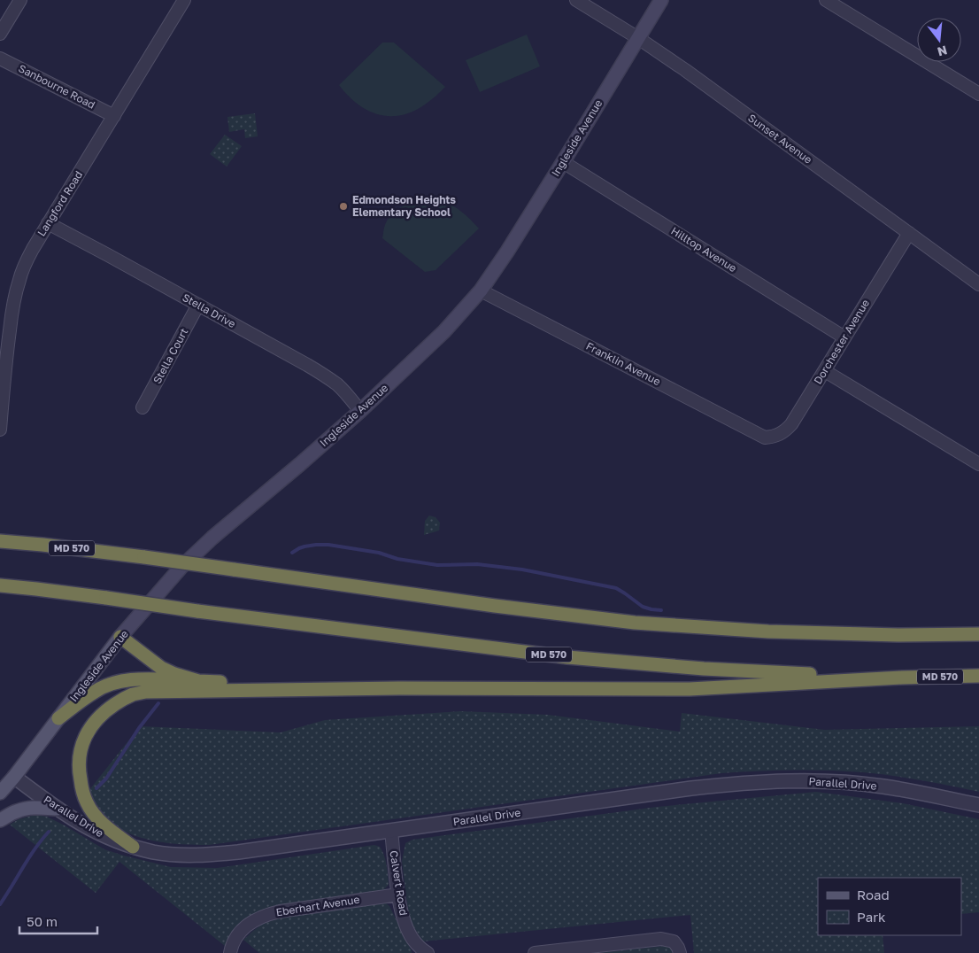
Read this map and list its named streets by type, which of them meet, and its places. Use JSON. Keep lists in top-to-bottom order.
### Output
{
  "streets": {
    "highway": ["MD 570"],
    "main road": ["Ingleside Avenue"],
    "street": [
      "Sanbourne Road",
      "Sunset Avenue",
      "Langford Road",
      "Hilltop Avenue",
      "Stella Drive",
      "Dorchester Avenue",
      "Stella Court",
      "Franklin Avenue",
      "Parallel Drive",
      "Calvert Road",
      "Eberhart Avenue"
    ]
  },
  "crossings": [
    ["Sanbourne Road", "Langford Road"],
    ["Ingleside Avenue", "Sunset Avenue"],
    ["Ingleside Avenue", "Hilltop Avenue"],
    ["Ingleside Avenue", "Stella Drive"],
    ["Ingleside Avenue", "Franklin Avenue"],
    ["Ingleside Avenue", "Parallel Drive"],
    ["Sunset Avenue", "Dorchester Avenue"],
    ["Langford Road", "Stella Drive"],
    ["Hilltop Avenue", "Dorchester Avenue"],
    ["Stella Drive", "Stella Court"],
    ["Dorchester Avenue", "Franklin Avenue"],
    ["Parallel Drive", "Calvert Road"],
    ["Calvert Road", "Eberhart Avenue"]
  ],
  "places": ["Edmondson Heights Elementary School"],
  "legend": ["Road", "Park"],
  "scale_bar": "50 m",
  "north": "bottom"
}
